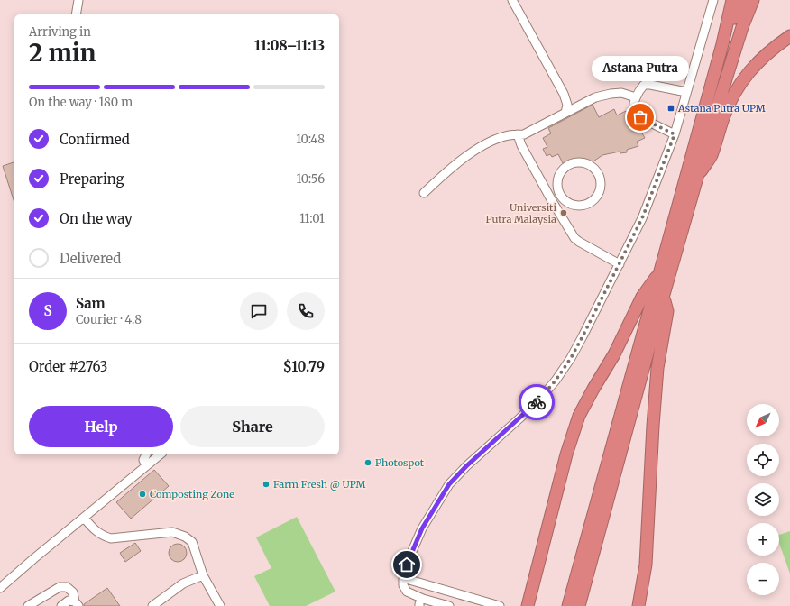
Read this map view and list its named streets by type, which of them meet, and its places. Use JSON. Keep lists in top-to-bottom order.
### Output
{
  "places": {
    "transit": ["Astana Putra UPM"],
    "other": [
      "Astana Putra",
      "Universiti Putra Malaysia",
      "Photospot",
      "Farm Fresh @ UPM",
      "Composting Zone"
    ]
  },
  "north": "bottom left",
  "page": {
    "heading": ["2 min", "Arriving in", "11:08–11:13"],
    "panel": [
      "Sam",
      "Courier · 4.8",
      "Order #2763",
      "$10.79"
    ],
    "bubble": "Astana Putra",
    "bar": "On the way · 180 m",
    "list": [
      ["Confirmed", "10:48"],
      ["Preparing", "10:56"],
      ["On the way", "11:01"],
      "Delivered"
    ],
    "round": "S",
    "buttons": ["Help", "Share"],
    "map_buttons": ["+", "−"]
  }
}
